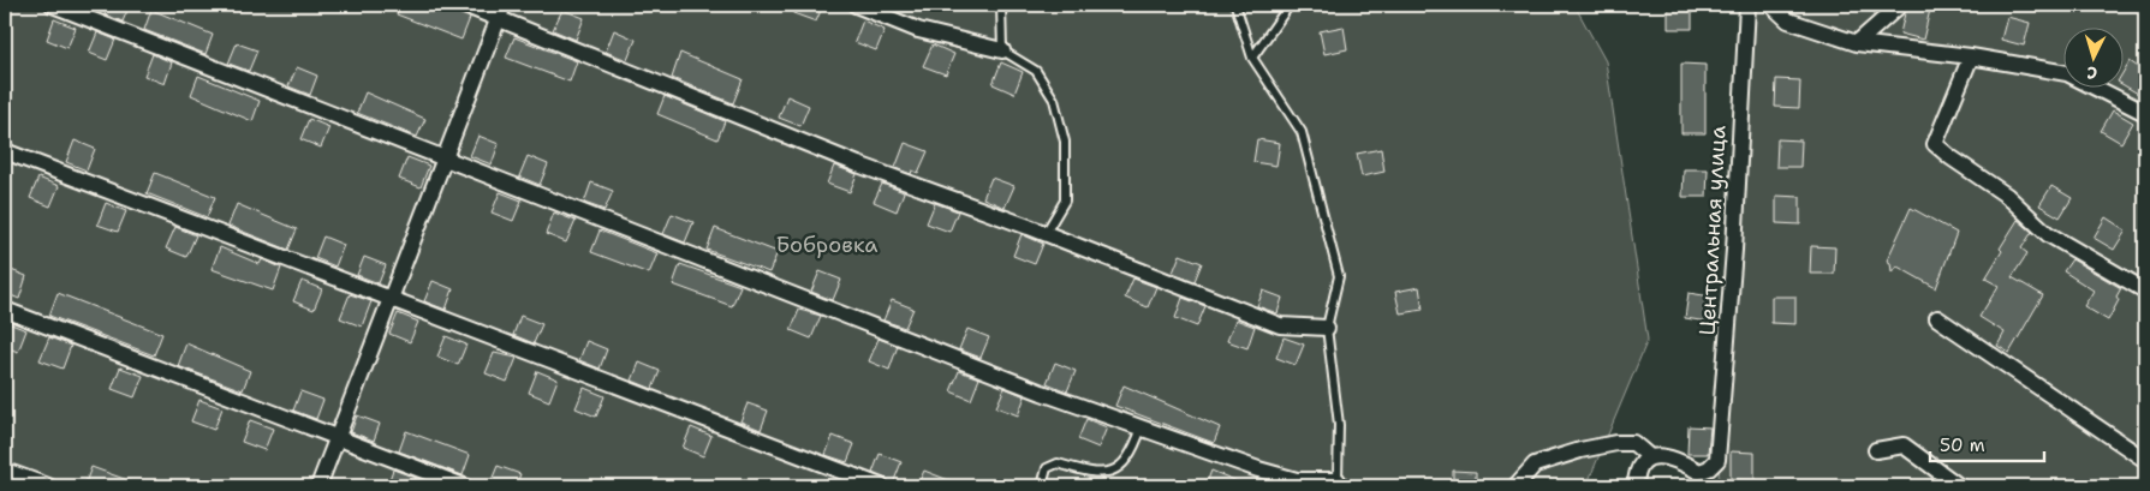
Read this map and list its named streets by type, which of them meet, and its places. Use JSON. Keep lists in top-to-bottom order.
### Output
{
  "streets": {
    "street": ["Центральная улица"]
  },
  "parks": ["Бобровка"],
  "scale_bar": "50 m",
  "north": "bottom"
}
